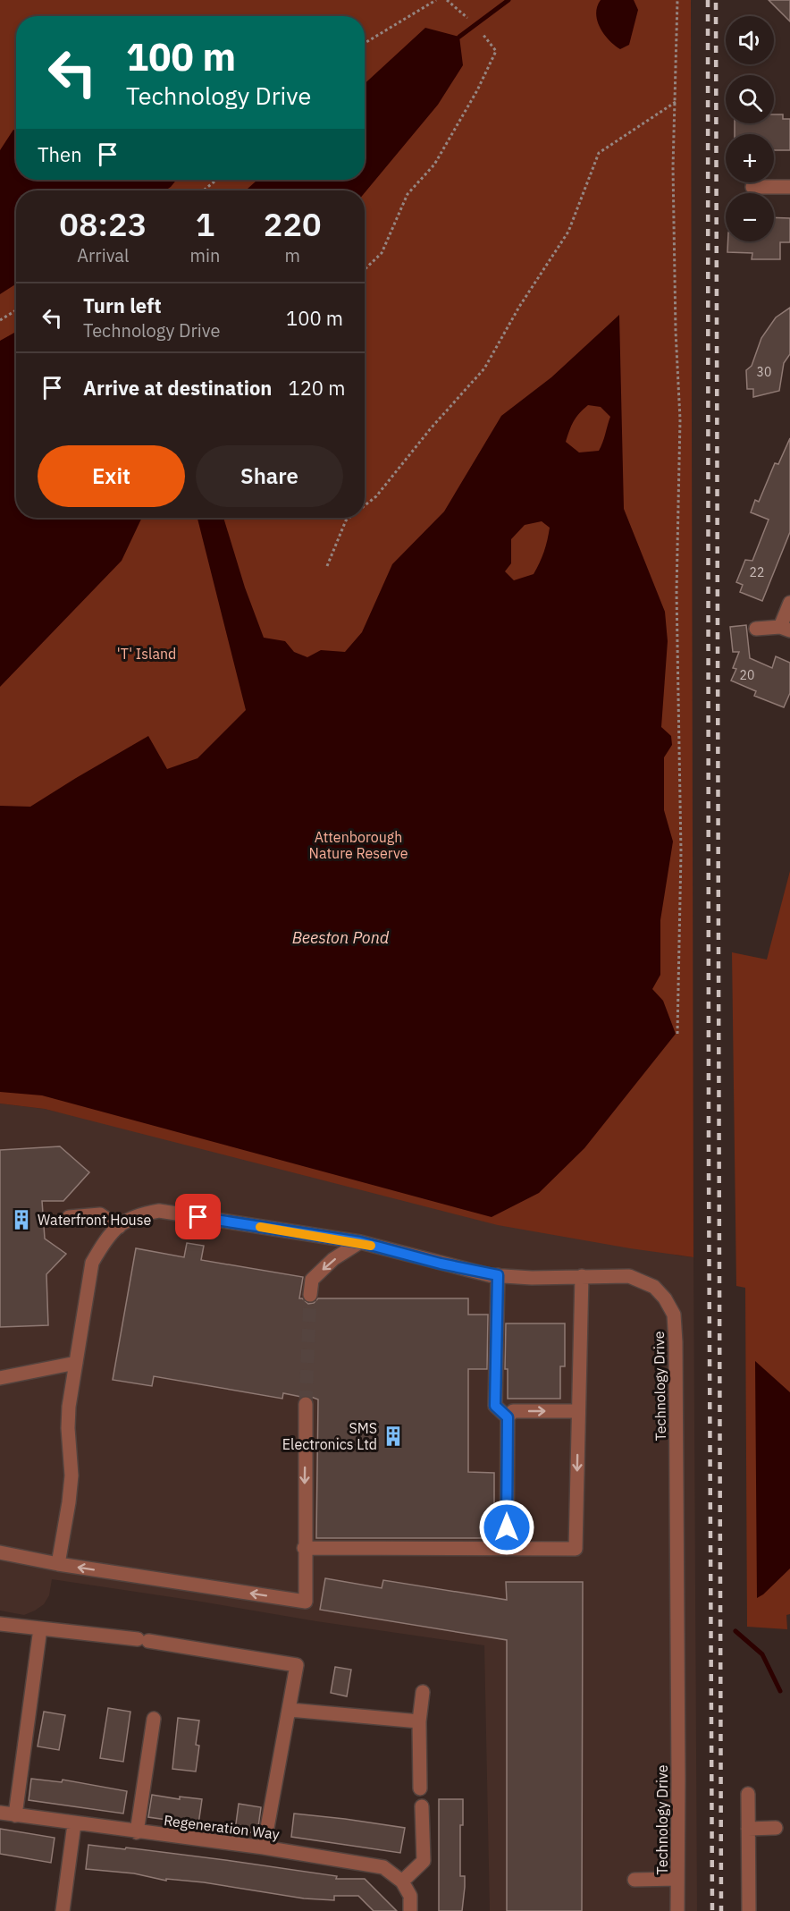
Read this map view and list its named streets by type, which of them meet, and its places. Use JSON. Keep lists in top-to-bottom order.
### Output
{
  "streets": {
    "street": ["Technology Drive", "Regeneration Way"]
  },
  "water": ["Beeston Pond"],
  "parks": ["'T' Island", "Attenborough Nature Reserve"],
  "places": {
    "building": ["Waterfront House", "SMS Electronics Ltd"]
  },
  "house_numbers": ["30", "22", "20"],
  "page": {
    "map_buttons": ["+", "−"],
    "turn": ["100 m", "Technology Drive"],
    "then": "Then",
    "eta": [
      "08:23",
      "Arrival",
      "1",
      "min",
      "220",
      "m"
    ],
    "list": [
      {
        "name": "Turn left",
        "note": "Technology Drive",
        "value": "100 m"
      },
      {
        "name": "Arrive at destination",
        "value": "120 m"
      }
    ],
    "buttons": ["Exit", "Share"]
  }
}
